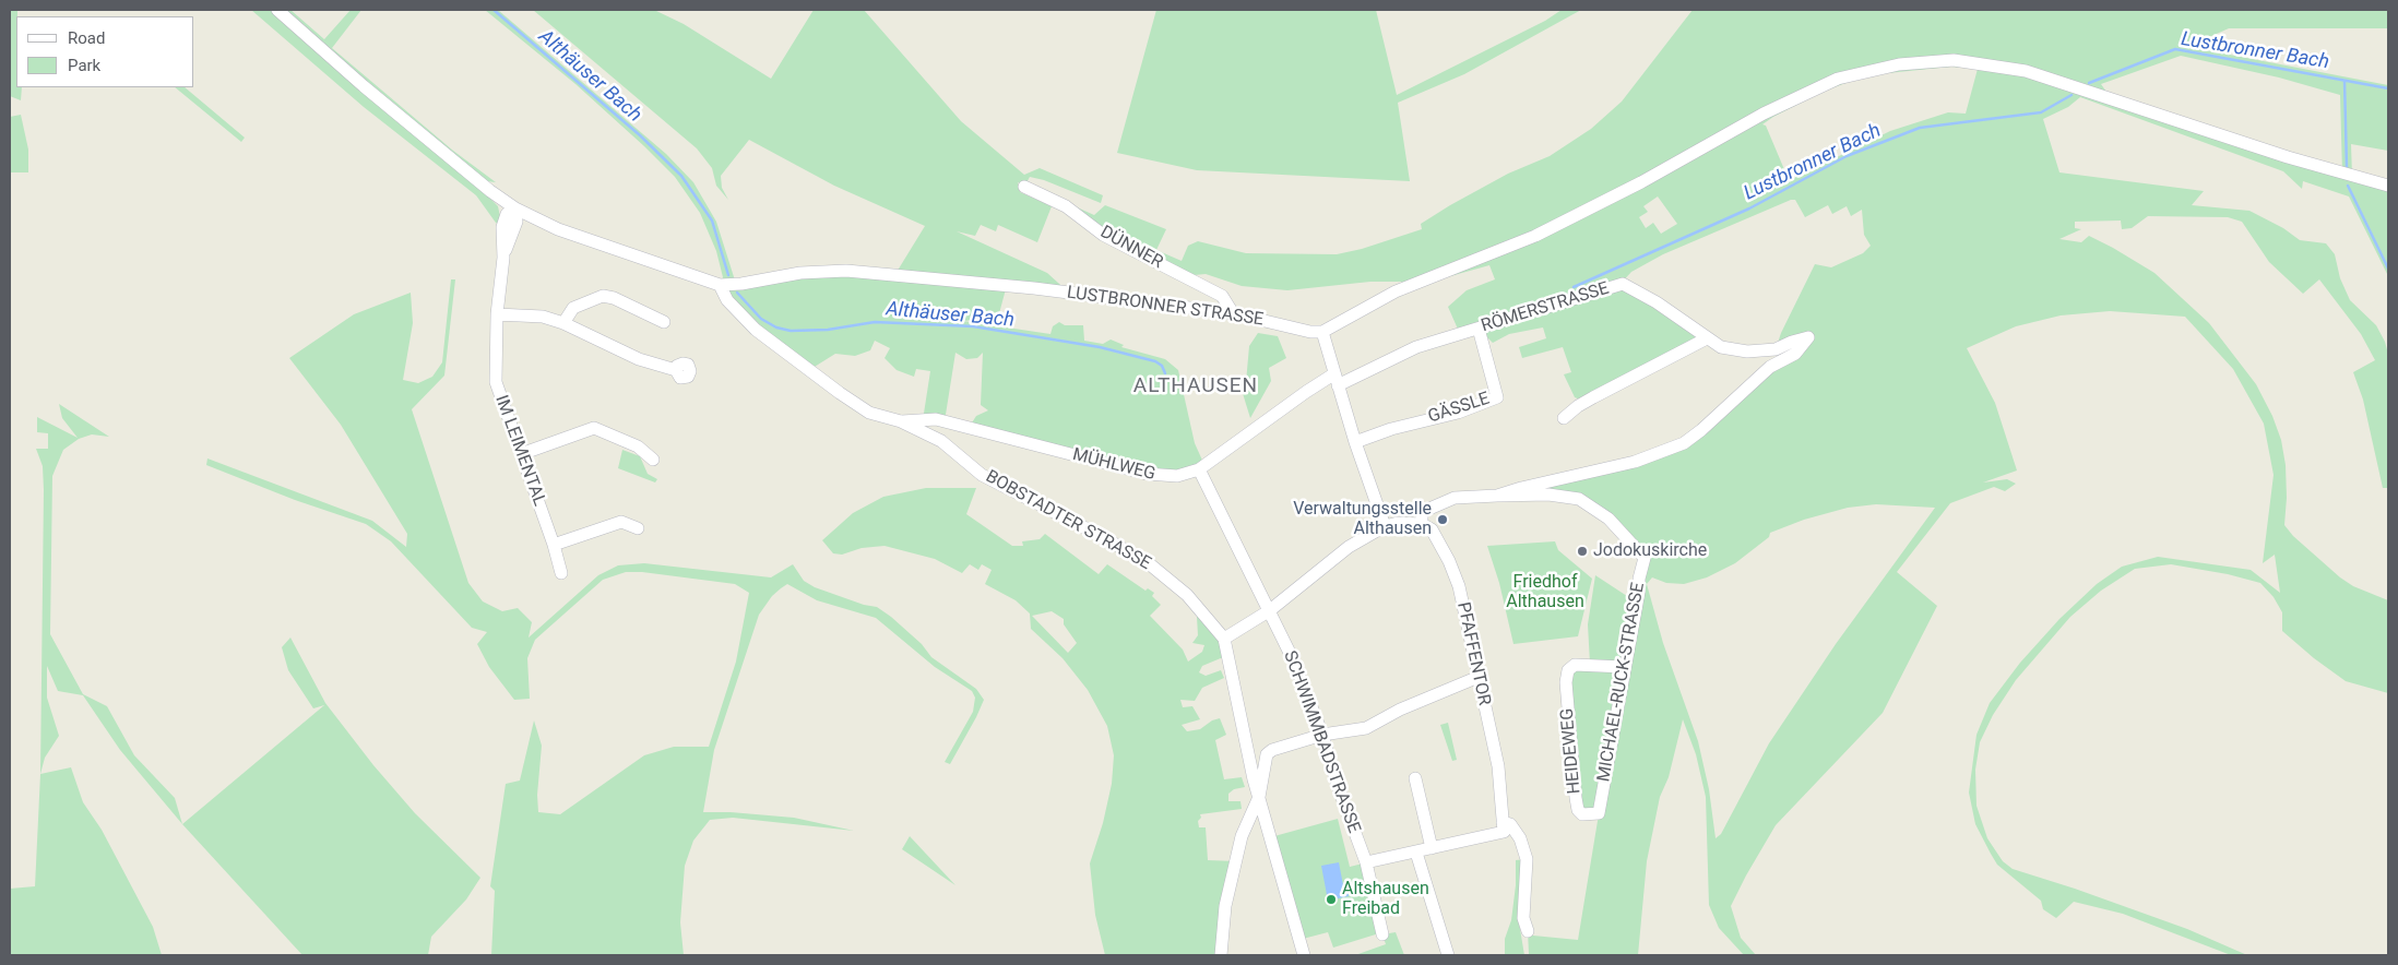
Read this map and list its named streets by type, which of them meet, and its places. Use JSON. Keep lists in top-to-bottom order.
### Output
{
  "streets": {
    "street": [
      "DÜNNER",
      "LUSTBRONNER STRASSE",
      "RÖMERSTRASSE",
      "GÄSSLE",
      "IM LEIMENTAL",
      "MÜHLWEG",
      "BOBSTADTER STRASSE",
      "PFAFFENTOR",
      "MICHAEL-RUCK-STRASSE",
      "SCHWIMMBADSTRASSE",
      "HEIDEWEG"
    ]
  },
  "crossings": [
    ["DÜNNER", "LUSTBRONNER STRASSE"],
    ["LUSTBRONNER STRASSE", "BOBSTADTER STRASSE"],
    ["RÖMERSTRASSE", "GÄSSLE"],
    ["RÖMERSTRASSE", "MÜHLWEG"],
    ["RÖMERSTRASSE", "MICHAEL-RUCK-STRASSE"],
    ["MÜHLWEG", "BOBSTADTER STRASSE"],
    ["MÜHLWEG", "SCHWIMMBADSTRASSE"],
    ["PFAFFENTOR", "MICHAEL-RUCK-STRASSE"],
    ["MICHAEL-RUCK-STRASSE", "HEIDEWEG"]
  ],
  "districts": ["ALTHAUSEN"],
  "water": ["Lustbronner Bach", "Althäuser Bach"],
  "parks": ["Friedhof Althausen"],
  "places": ["Verwaltungsstelle Althausen", "Jodokuskirche", "Altshausen Freibad"],
  "legend": ["Road", "Park"]
}
